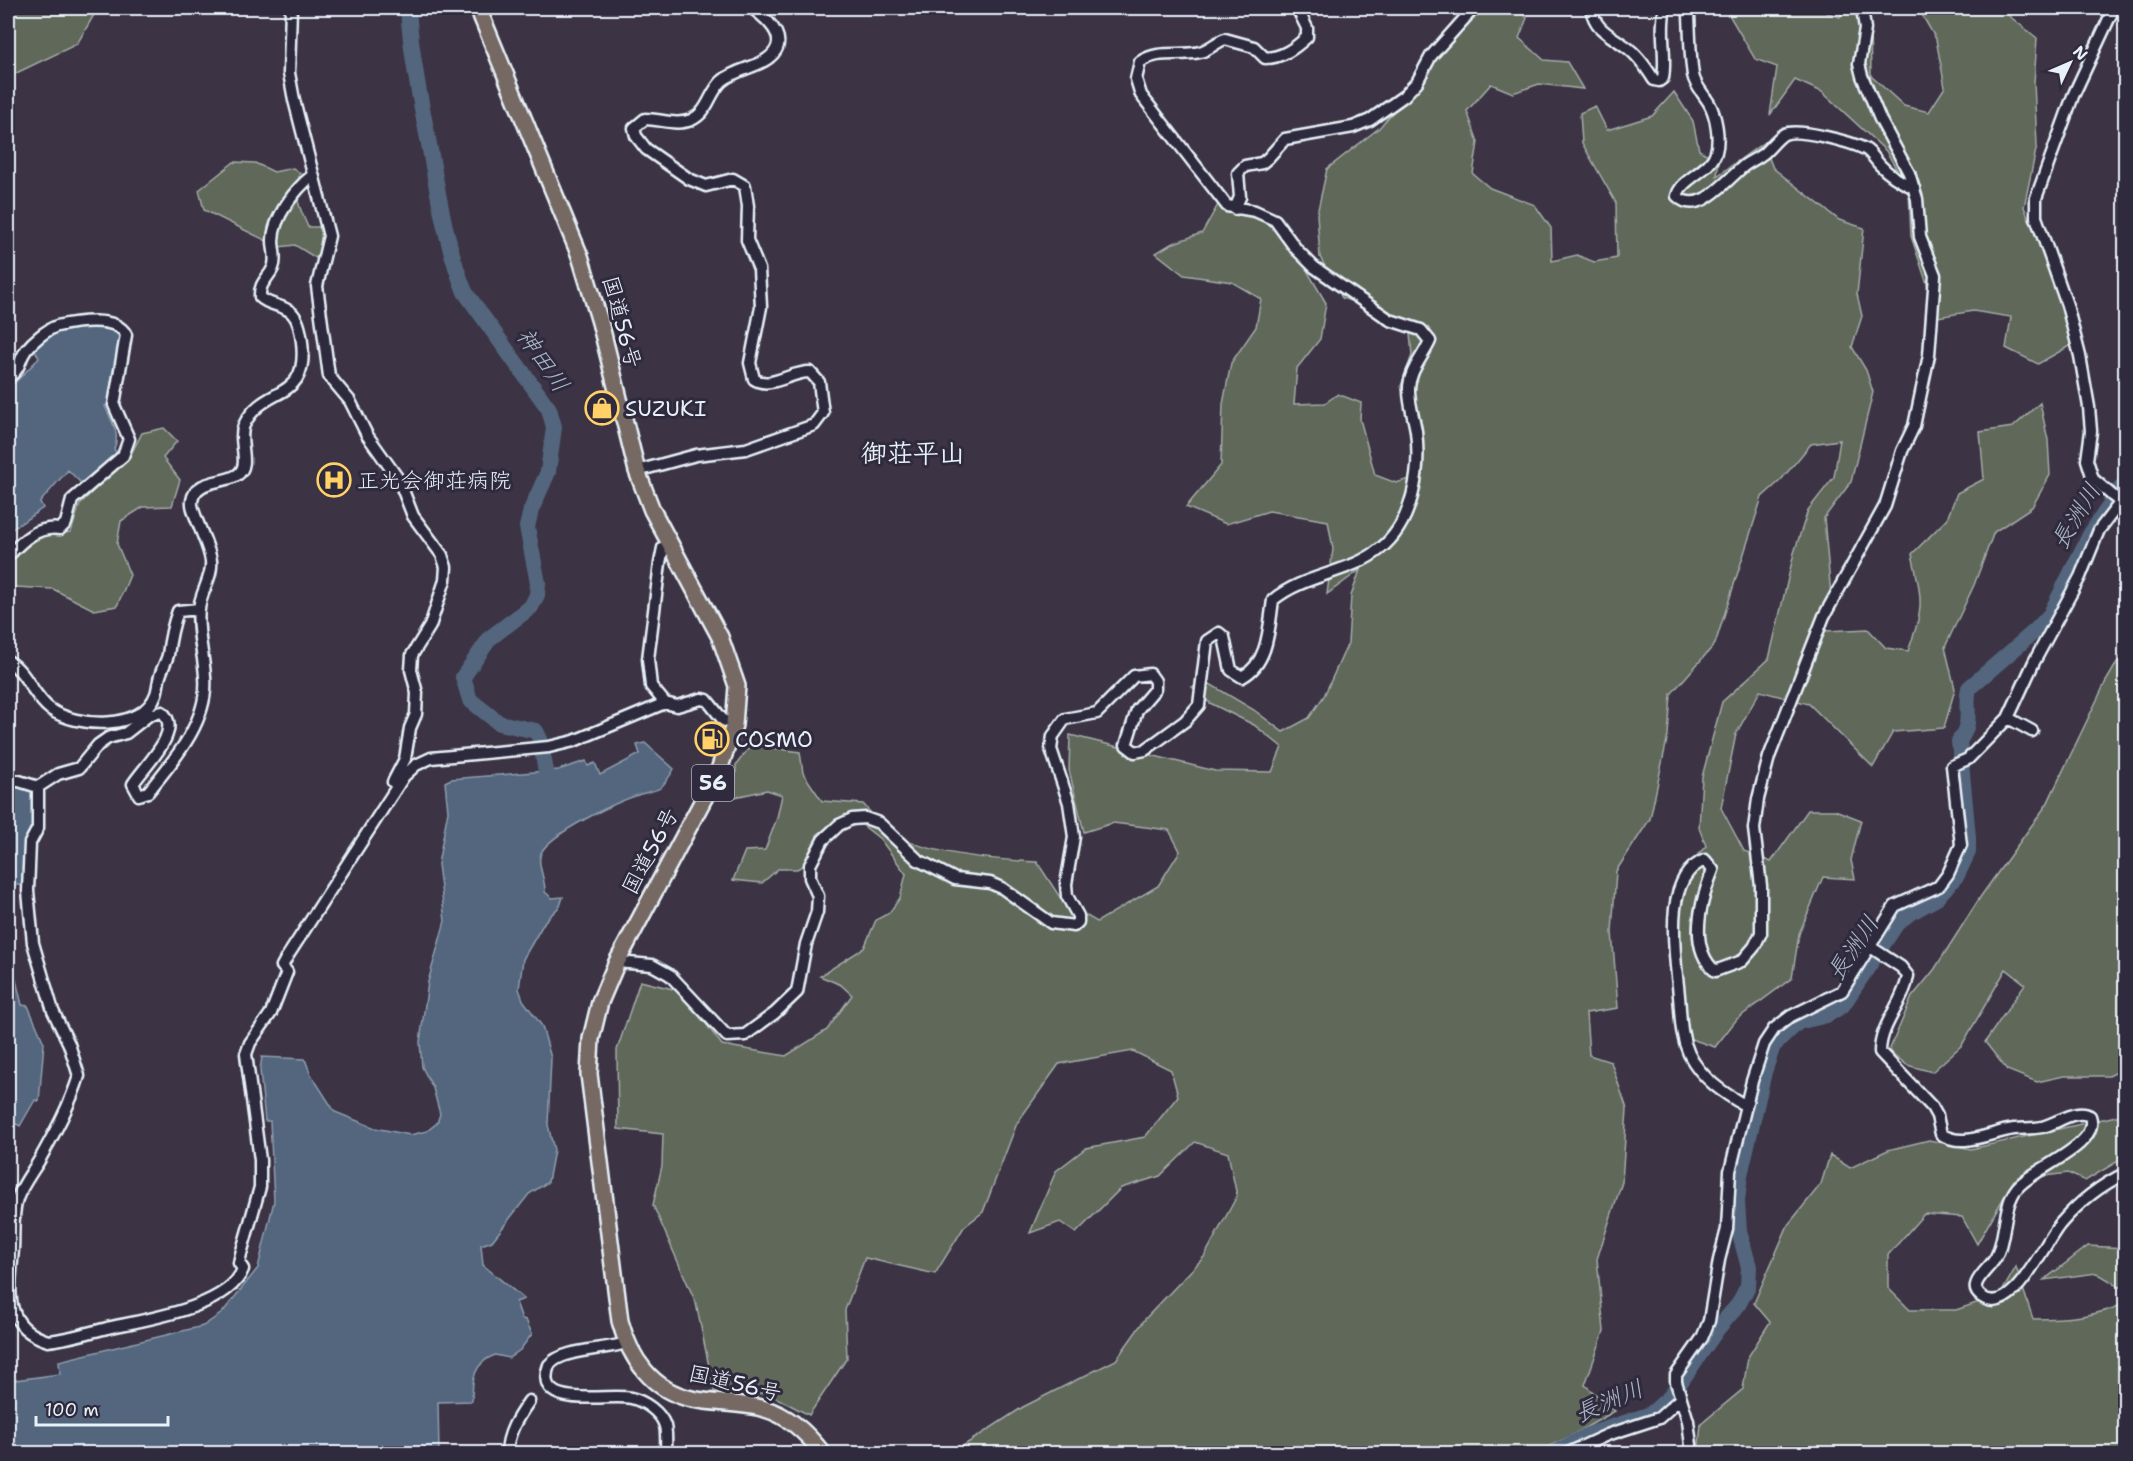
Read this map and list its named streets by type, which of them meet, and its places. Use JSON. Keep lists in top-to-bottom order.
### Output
{
  "streets": {
    "highway": ["国道56号", "56"]
  },
  "districts": ["御荘平山"],
  "water": ["神田川", "長洲川"],
  "places": {
    "shop": ["SUZUKI"],
    "hospital": ["正光会御荘病院"],
    "fuel station": ["COSMO"]
  },
  "scale_bar": "100 m",
  "north": "top right"
}
